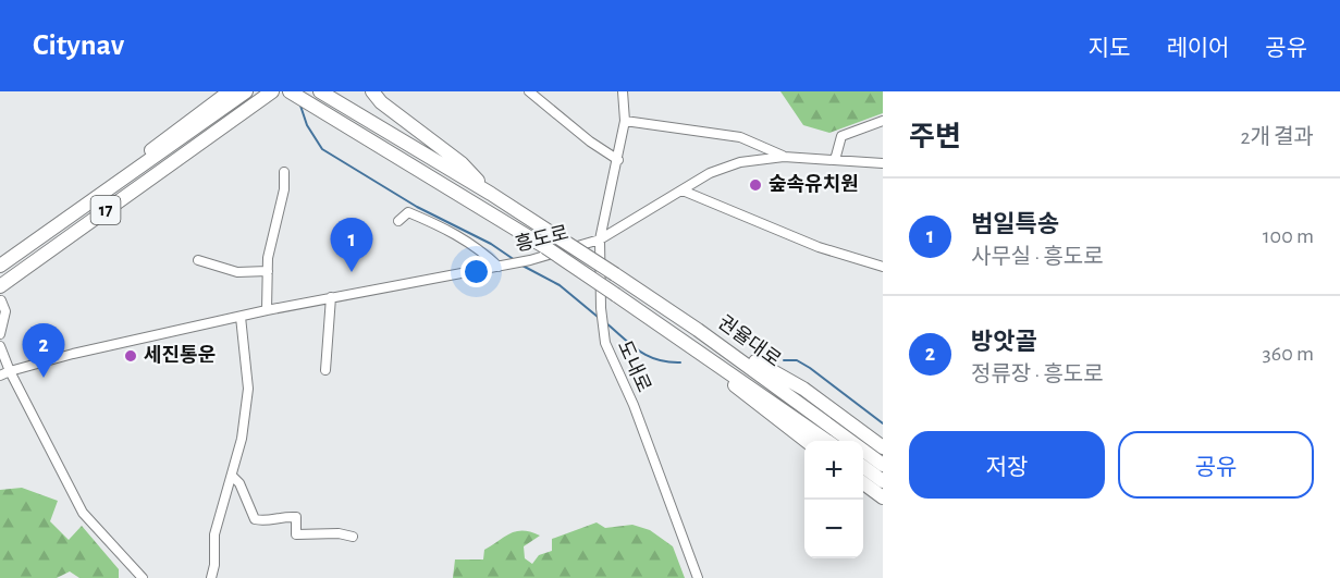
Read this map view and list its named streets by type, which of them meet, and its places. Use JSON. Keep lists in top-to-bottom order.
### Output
{
  "streets": {
    "highway": ["17", "권율대로"],
    "street": ["흥도로", "도내로"]
  },
  "crossings": [
    ["흥도로", "도내로"]
  ],
  "places": ["숲속유치원", "세진통운"],
  "page": {
    "header": "Citynav",
    "nav": ["지도", "레이어", "공유"],
    "heading": ["주변", "2개 결과"],
    "list": [
      {
        "mark": "1",
        "name": "범일특송",
        "note": "사무실 · 흥도로",
        "value": "100 m"
      },
      {
        "mark": "2",
        "name": "방앗골",
        "note": "정류장 · 흥도로",
        "value": "360 m"
      }
    ],
    "pins": ["1", "2"],
    "buttons": ["저장", "공유"],
    "map_buttons": ["+", "−"]
  }
}
